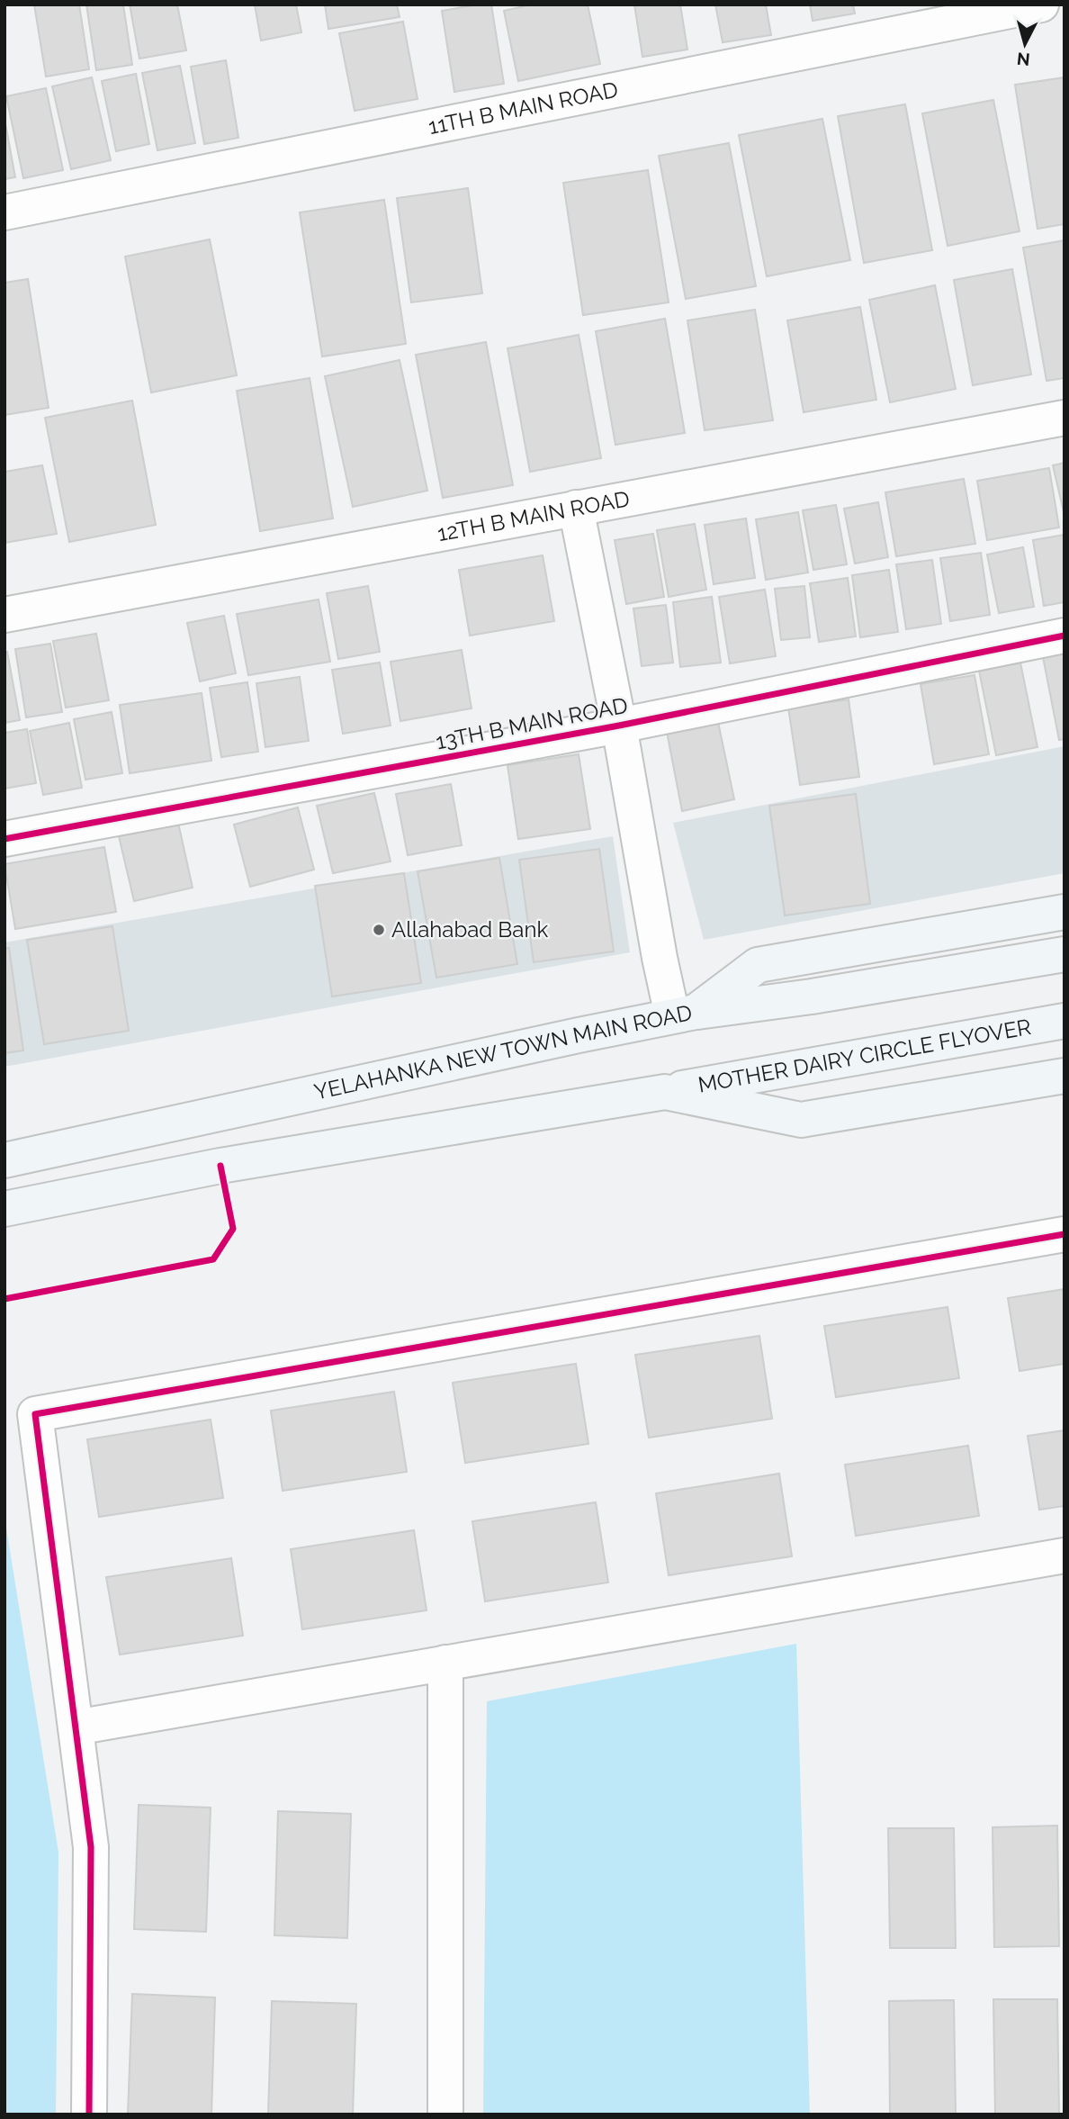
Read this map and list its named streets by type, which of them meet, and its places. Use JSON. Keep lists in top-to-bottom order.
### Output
{
  "streets": {
    "main road": ["YELAHANKA NEW TOWN MAIN ROAD", "MOTHER DAIRY CIRCLE FLYOVER"],
    "street": ["11TH B MAIN ROAD", "12TH B MAIN ROAD", "13TH B MAIN ROAD"]
  },
  "places": ["Allahabad Bank"],
  "north": "bottom"
}
